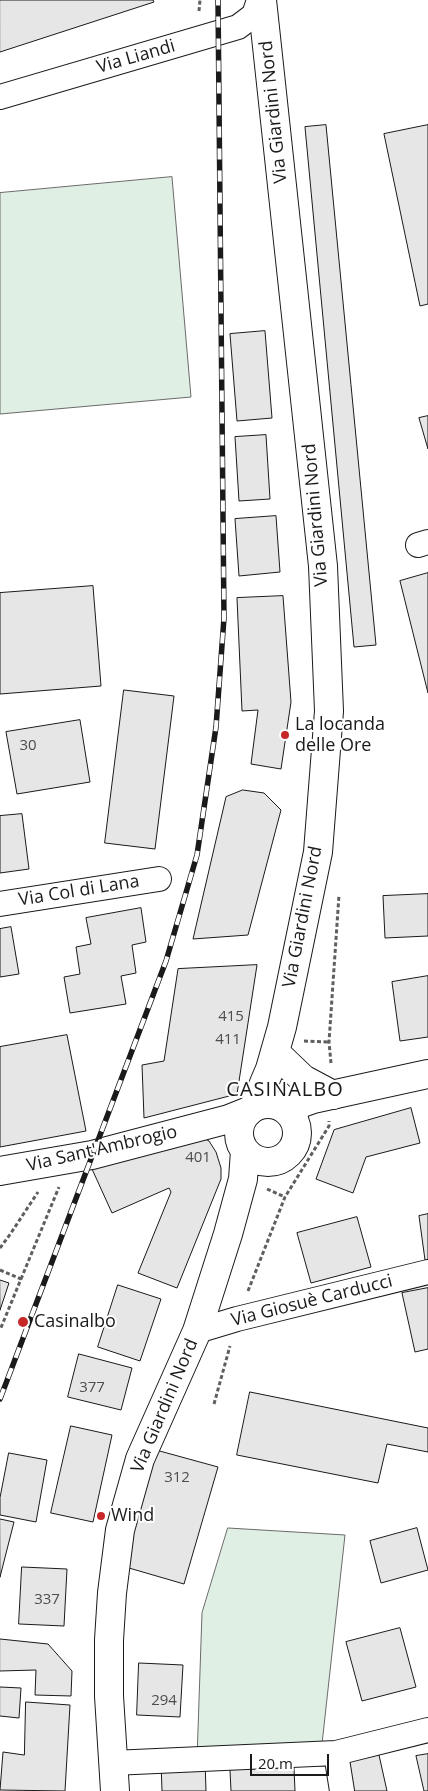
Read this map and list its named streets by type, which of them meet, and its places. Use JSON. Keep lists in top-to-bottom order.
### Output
{
  "streets": {
    "main road": ["Via Giardini Nord", "Via Sant'Ambrogio"],
    "street": ["Via Liandi", "Via Col di Lana", "Via Giosuè Carducci"]
  },
  "crossings": [
    ["Via Liandi", "Via Giardini Nord"],
    ["Via Giardini Nord", "Via Sant'Ambrogio"],
    ["Via Giardini Nord", "Via Giosuè Carducci"]
  ],
  "districts": ["CASINALBO"],
  "places": ["La locanda delle Ore", "Casinalbo", "Wind"],
  "house_numbers": [
    "30",
    "415",
    "411",
    "401",
    "377",
    "312",
    "337",
    "294"
  ],
  "scale_bar": "20 m"
}
